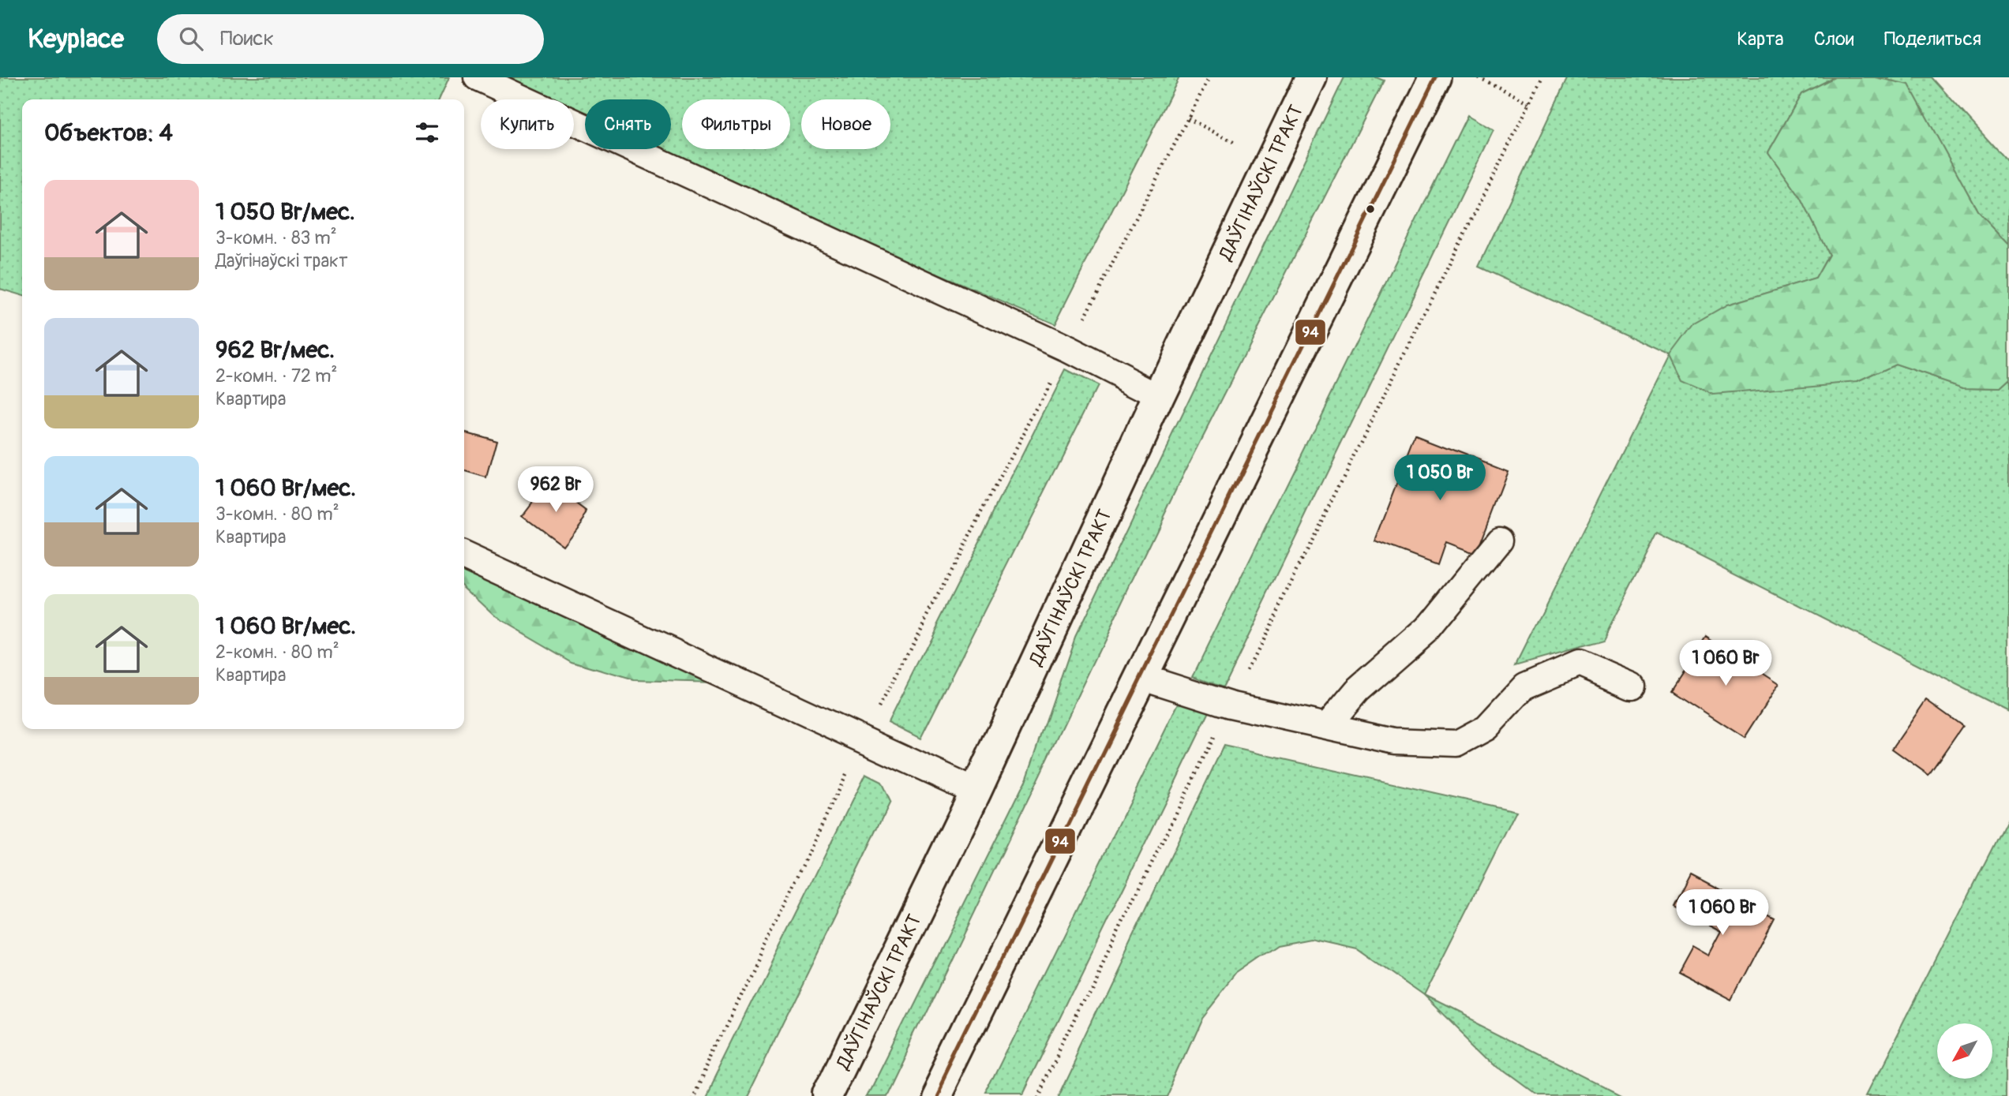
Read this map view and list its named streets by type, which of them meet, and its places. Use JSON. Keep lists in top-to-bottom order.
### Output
{
  "streets": {
    "main road": ["ДАЎГІНАЎСКІ ТРАКТ"]
  },
  "lines": ["transit line 94"],
  "north": "bottom left",
  "page": {
    "header": "Keyplace",
    "search": "Поиск",
    "nav": ["Карта", "Слои", "Поделиться"],
    "chip": [
      "Купить",
      "Снять",
      "Фильтры",
      "Новое"
    ],
    "heading": "Объектов: 4",
    "list": [
      {
        "name": "1 050 Br/мес.",
        "note": "3-комн. · 83 m² · Даўгінаўскі тракт"
      },
      {
        "name": "962 Br/мес.",
        "note": "2-комн. · 72 m² · Квартира"
      },
      {
        "name": "1 060 Br/мес.",
        "note": "3-комн. · 80 m² · Квартира"
      },
      {
        "name": "1 060 Br/мес.",
        "note": "2-комн. · 80 m² · Квартира"
      }
    ],
    "price": [
      "1 050 Br",
      "962 Br",
      "1 060 Br",
      "1 060 Br"
    ]
  }
}
